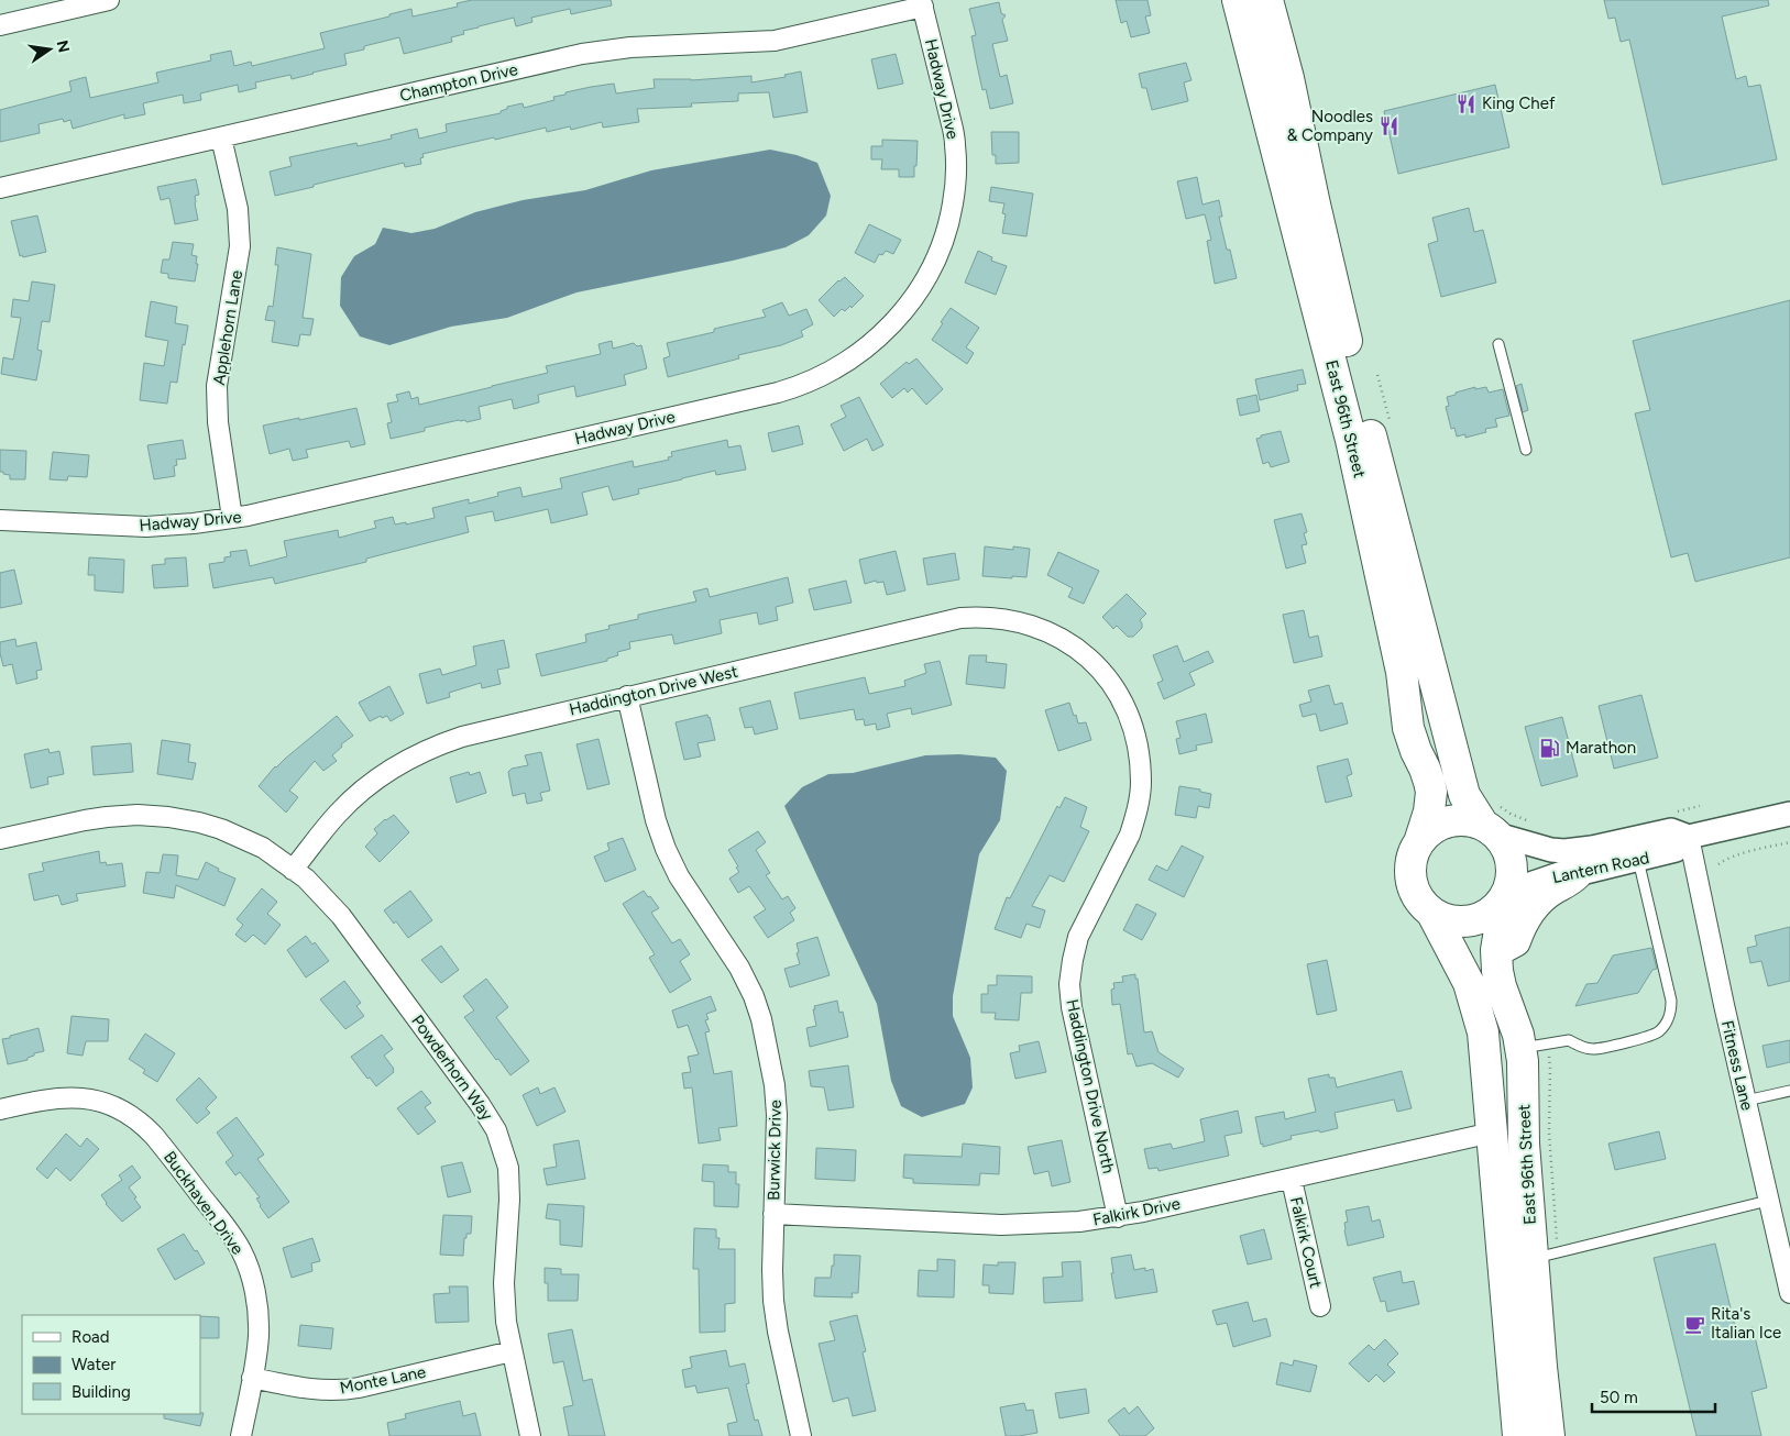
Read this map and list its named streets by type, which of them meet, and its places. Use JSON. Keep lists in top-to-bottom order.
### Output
{
  "streets": {
    "main road": ["East 96th Street"],
    "street": [
      "Champton Drive",
      "Hadway Drive",
      "Applehorn Lane",
      "Haddington Drive West",
      "Lantern Road",
      "Fitness Lane",
      "Powderhorn Way",
      "Haddington Drive North",
      "Burwick Drive",
      "Buckhaven Drive",
      "Falkirk Drive",
      "Falkirk Court",
      "Monte Lane"
    ]
  },
  "crossings": [
    ["Champton Drive", "Hadway Drive"],
    ["Champton Drive", "Applehorn Lane"],
    ["Hadway Drive", "Applehorn Lane"],
    ["East 96th Street", "Lantern Road"],
    ["East 96th Street", "Falkirk Drive"],
    ["Haddington Drive West", "Powderhorn Way"],
    ["Haddington Drive West", "Haddington Drive North"],
    ["Haddington Drive West", "Burwick Drive"],
    ["Lantern Road", "Fitness Lane"],
    ["Powderhorn Way", "Monte Lane"],
    ["Haddington Drive North", "Falkirk Drive"],
    ["Burwick Drive", "Falkirk Drive"],
    ["Buckhaven Drive", "Monte Lane"],
    ["Falkirk Drive", "Falkirk Court"]
  ],
  "places": {
    "restaurant": ["King Chef", "Noodles & Company"],
    "fuel station": ["Marathon"],
    "cafe": ["Rita's Italian Ice"]
  },
  "legend": ["Road", "Water", "Building"],
  "scale_bar": "50 m",
  "north": "right"
}
